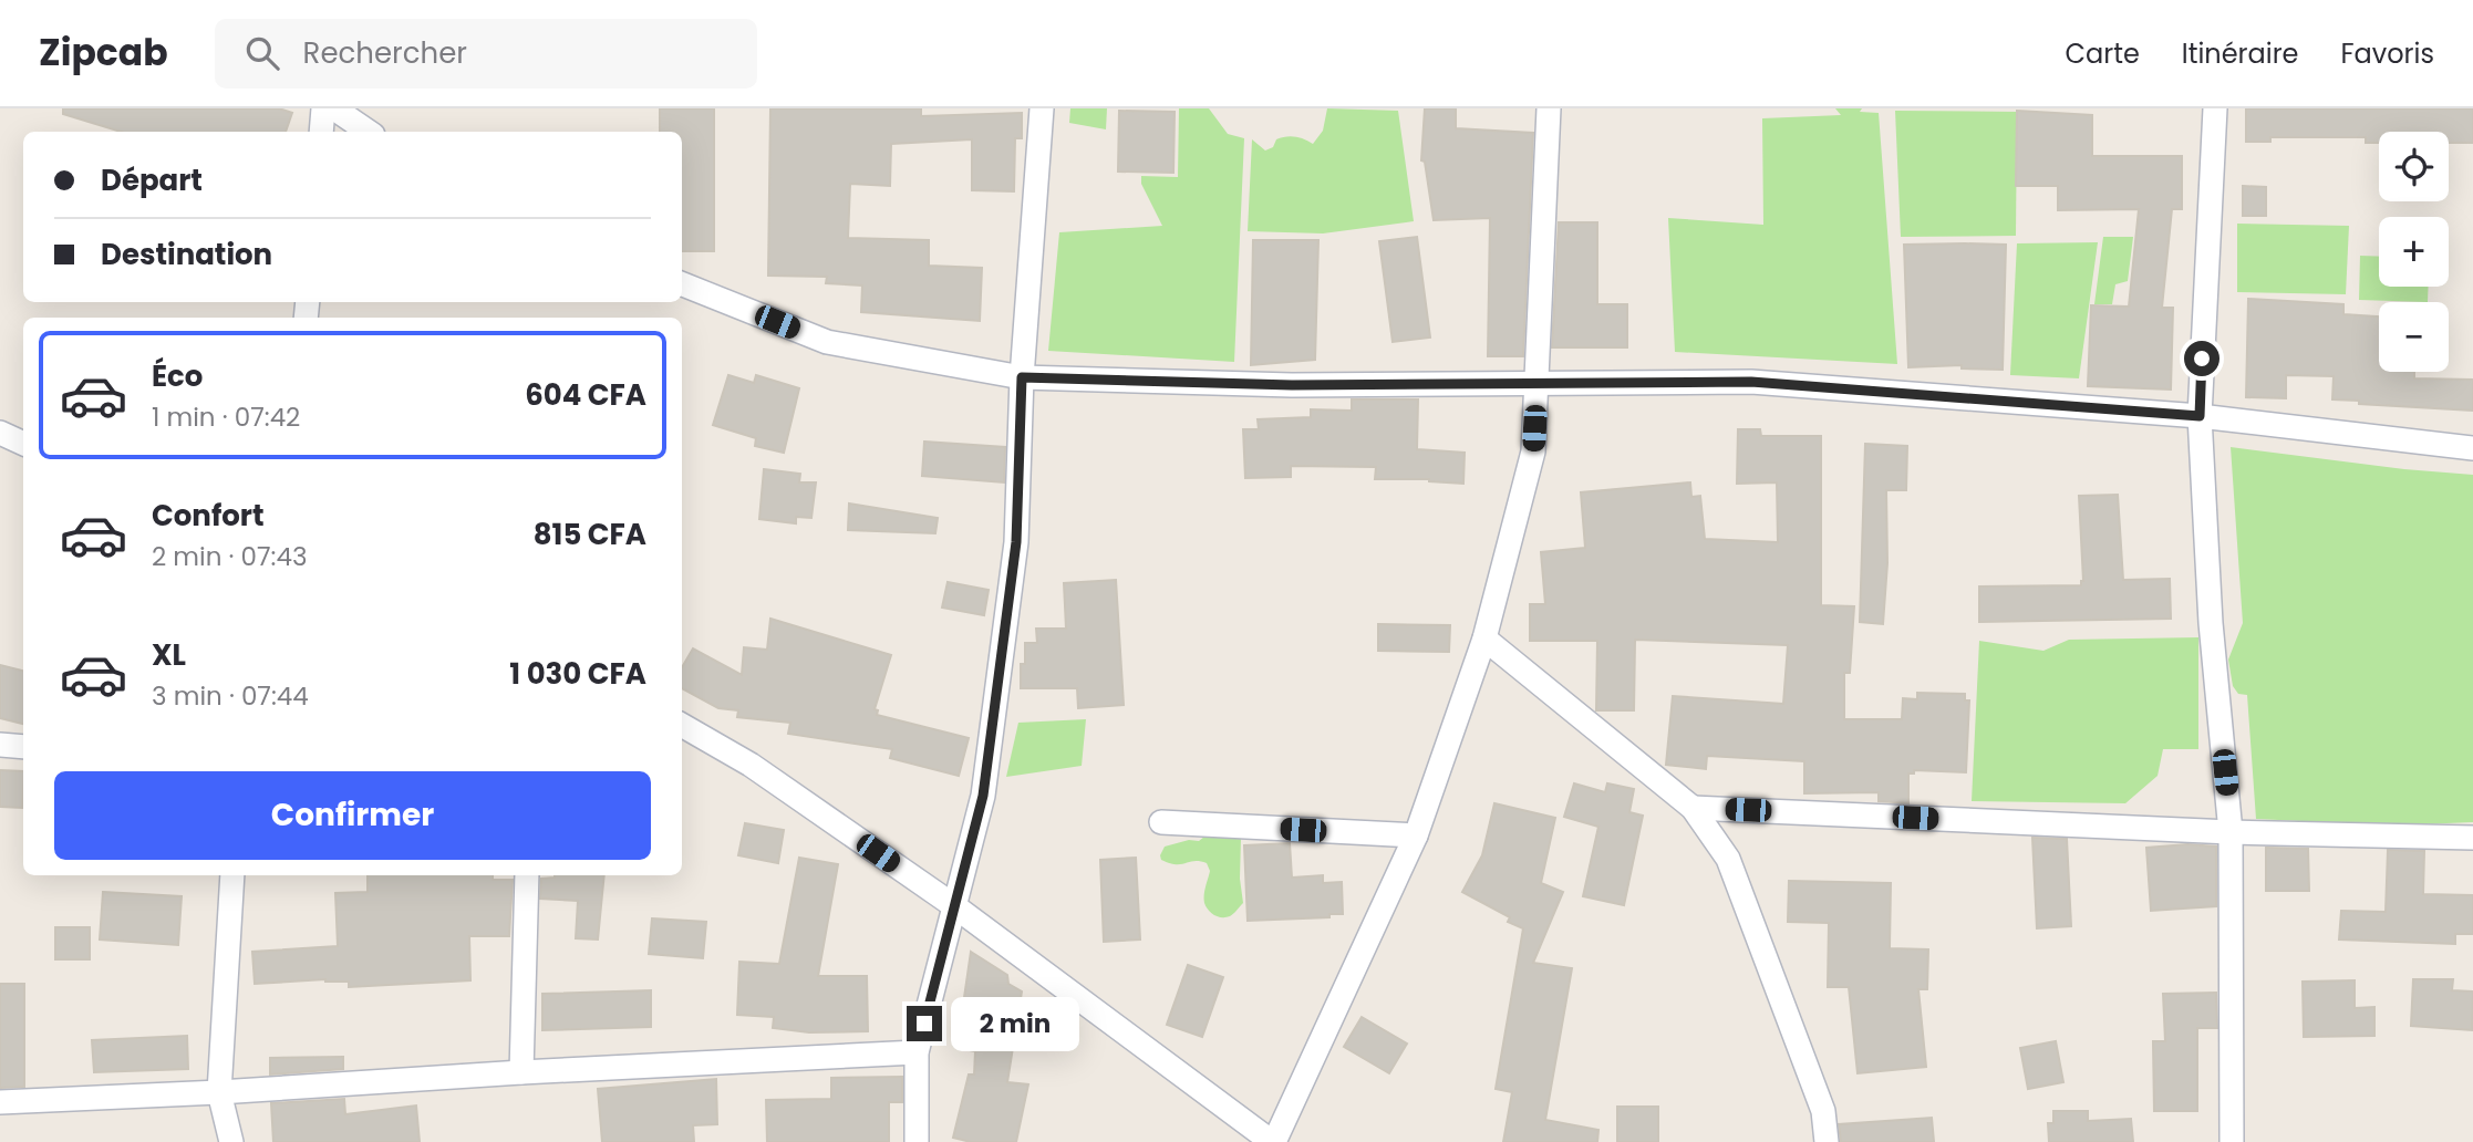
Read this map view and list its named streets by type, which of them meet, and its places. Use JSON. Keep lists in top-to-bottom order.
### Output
{
  "page": {
    "header": "Zipcab",
    "search": "Rechercher",
    "nav": ["Carte", "Itinéraire", "Favoris"],
    "map_buttons": ["+", "−"],
    "banner": ["Départ", "Destination"],
    "list": [
      {
        "name": "Éco",
        "note": "1 min · 07:42",
        "value": "604 CFA"
      },
      {
        "name": "Confort",
        "note": "2 min · 07:43",
        "value": "815 CFA"
      },
      {
        "name": "XL",
        "note": "3 min · 07:44",
        "value": "1 030 CFA"
      }
    ],
    "buttons": "Confirmer",
    "bubble": "2 min"
  }
}
